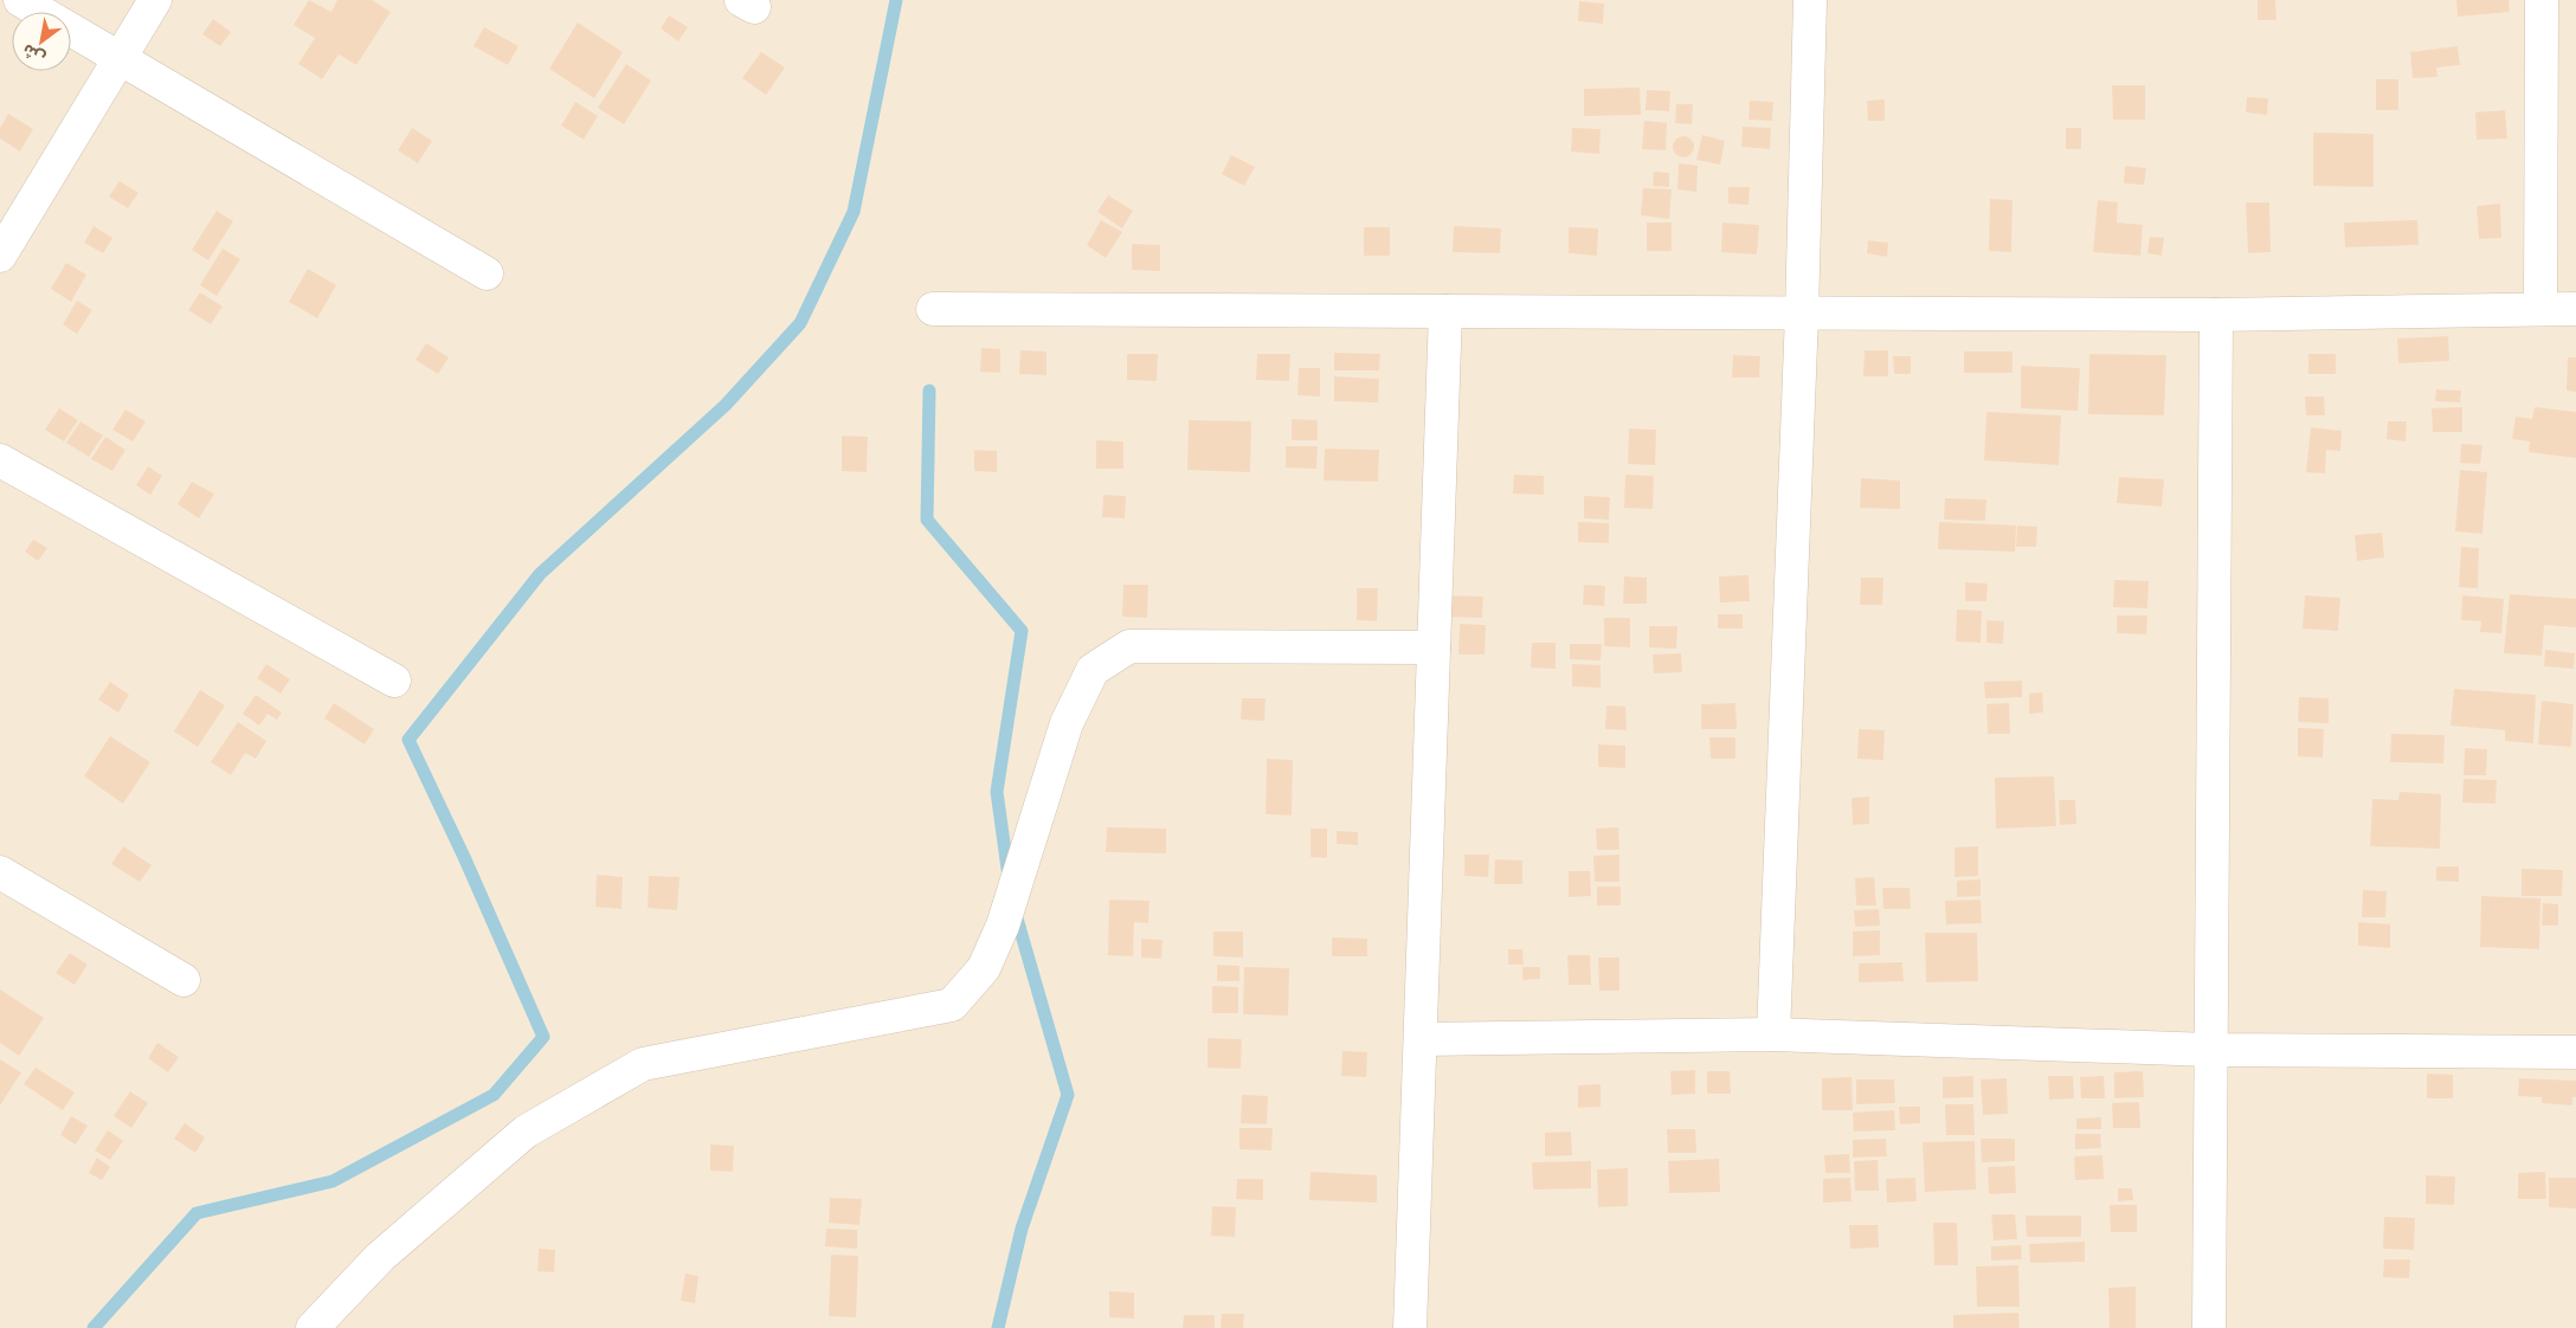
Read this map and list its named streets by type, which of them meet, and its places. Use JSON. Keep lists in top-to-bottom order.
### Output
{
  "north": "bottom left"
}
